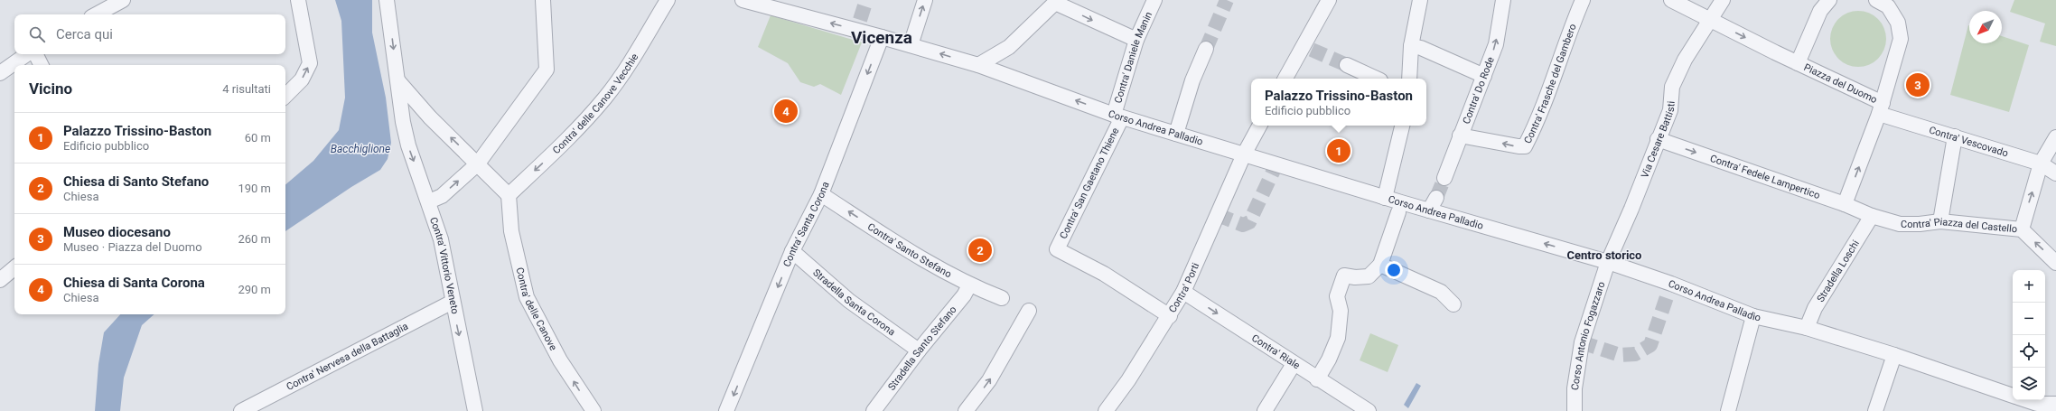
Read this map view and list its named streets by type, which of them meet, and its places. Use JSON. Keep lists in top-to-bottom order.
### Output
{
  "streets": {
    "street": [
      "Contra' Daniele Manin",
      "Contra' Frasche del Gambero",
      "Piazza del Duomo",
      "Contra' Do Rode",
      "Contra' delle Canove Vecchie",
      "Corso Andrea Palladio",
      "Via Cesare Battisti",
      "Contra' Vescovado",
      "Contra' Fedele Lampertico",
      "Contra' San Gaetano Thiene",
      "Contra' Santa Corona",
      "Contra' Piazza del Castello",
      "Contra' Santo Stefano",
      "Contra' Vittorio Veneto",
      "Stradella Loschi",
      "Contra' Porti",
      "Stradella Santa Corona",
      "Contra' delle Canove",
      "Corso Antonio Fogazzaro",
      "Stradella Santo Stefano",
      "Contra' Riale",
      "Contra' Nervesa della Battaglia"
    ]
  },
  "crossings": [
    ["Contra' Daniele Manin", "Corso Andrea Palladio"],
    ["Contra' Daniele Manin", "Contra' San Gaetano Thiene"],
    ["Contra' Frasche del Gambero", "Contra' Do Rode"],
    ["Piazza del Duomo", "Contra' Vescovado"],
    ["Contra' delle Canove Vecchie", "Contra' delle Canove"],
    ["Corso Andrea Palladio", "Via Cesare Battisti"],
    ["Corso Andrea Palladio", "Contra' San Gaetano Thiene"],
    ["Corso Andrea Palladio", "Contra' Santa Corona"],
    ["Corso Andrea Palladio", "Stradella Loschi"],
    ["Corso Andrea Palladio", "Contra' Porti"],
    ["Corso Andrea Palladio", "Corso Antonio Fogazzaro"],
    ["Via Cesare Battisti", "Contra' Fedele Lampertico"],
    ["Via Cesare Battisti", "Corso Antonio Fogazzaro"],
    ["Contra' Fedele Lampertico", "Contra' Piazza del Castello"],
    ["Contra' Fedele Lampertico", "Stradella Loschi"],
    ["Contra' San Gaetano Thiene", "Contra' Porti"],
    ["Contra' Santa Corona", "Contra' Santo Stefano"],
    ["Contra' Santa Corona", "Stradella Santa Corona"],
    ["Contra' Piazza del Castello", "Stradella Loschi"],
    ["Contra' Santo Stefano", "Stradella Santo Stefano"],
    ["Contra' Vittorio Veneto", "Contra' Nervesa della Battaglia"],
    ["Contra' Porti", "Contra' Riale"],
    ["Stradella Santa Corona", "Stradella Santo Stefano"]
  ],
  "one_way": [
    "Contra' Frasche del Gambero",
    "Corso Andrea Palladio",
    "Contra' Santa Corona",
    "Contra' Santo Stefano",
    "Contra' Vittorio Veneto",
    "Contra' delle Canove",
    "Contra' Riale"
  ],
  "districts": ["Vicenza", "Centro storico"],
  "water": ["Bacchiglione"],
  "north": "bottom left",
  "page": {
    "search": "Cerca qui",
    "heading": ["Vicino", "4 risultati"],
    "pins": [
      "3",
      "4",
      "1",
      "2"
    ],
    "popup": ["Palazzo Trissino-Baston", "Edificio pubblico"],
    "list": [
      {
        "mark": "1",
        "name": "Palazzo Trissino-Baston",
        "note": "Edificio pubblico",
        "value": "60 m"
      },
      {
        "mark": "2",
        "name": "Chiesa di Santo Stefano",
        "note": "Chiesa",
        "value": "190 m"
      },
      {
        "mark": "3",
        "name": "Museo diocesano",
        "note": "Museo · Piazza del Duomo",
        "value": "260 m"
      },
      {
        "mark": "4",
        "name": "Chiesa di Santa Corona",
        "note": "Chiesa",
        "value": "290 m"
      }
    ],
    "map_buttons": ["+", "−"]
  }
}
